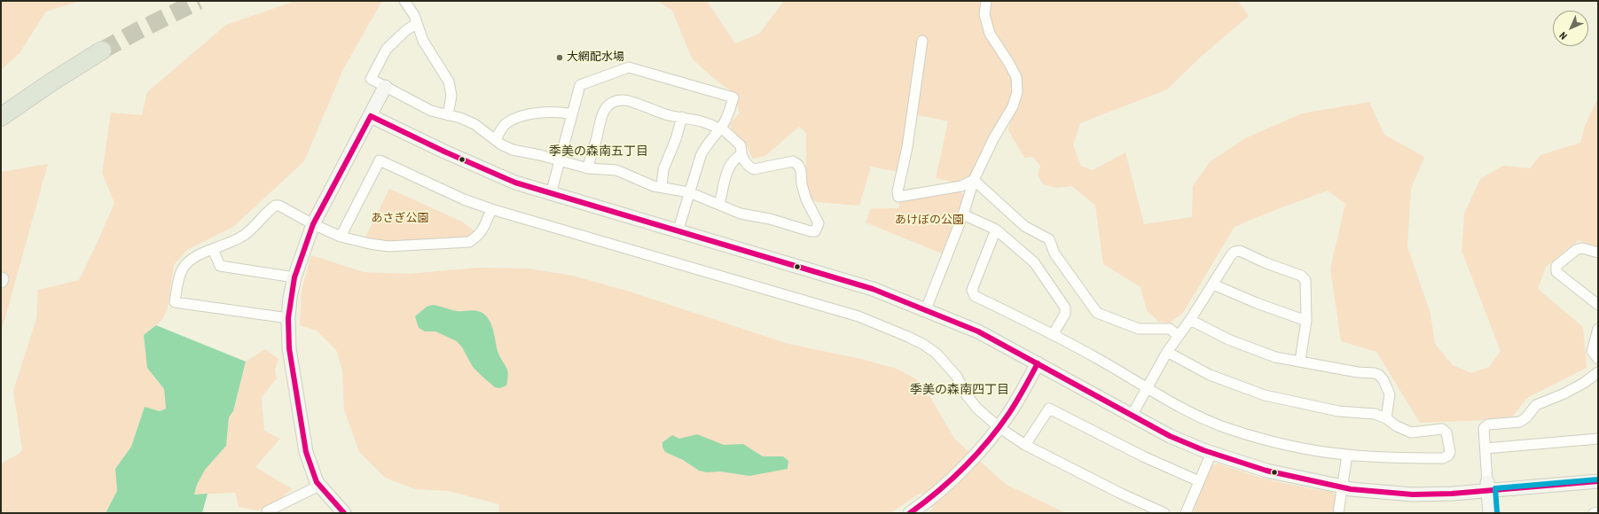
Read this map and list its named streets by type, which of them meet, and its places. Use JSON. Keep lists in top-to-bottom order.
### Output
{
  "districts": ["季美の森南五丁目", "季美の森南四丁目"],
  "parks": ["あさぎ公園", "あけぼの公園"],
  "places": ["大網配水場"],
  "north": "bottom left"
}
